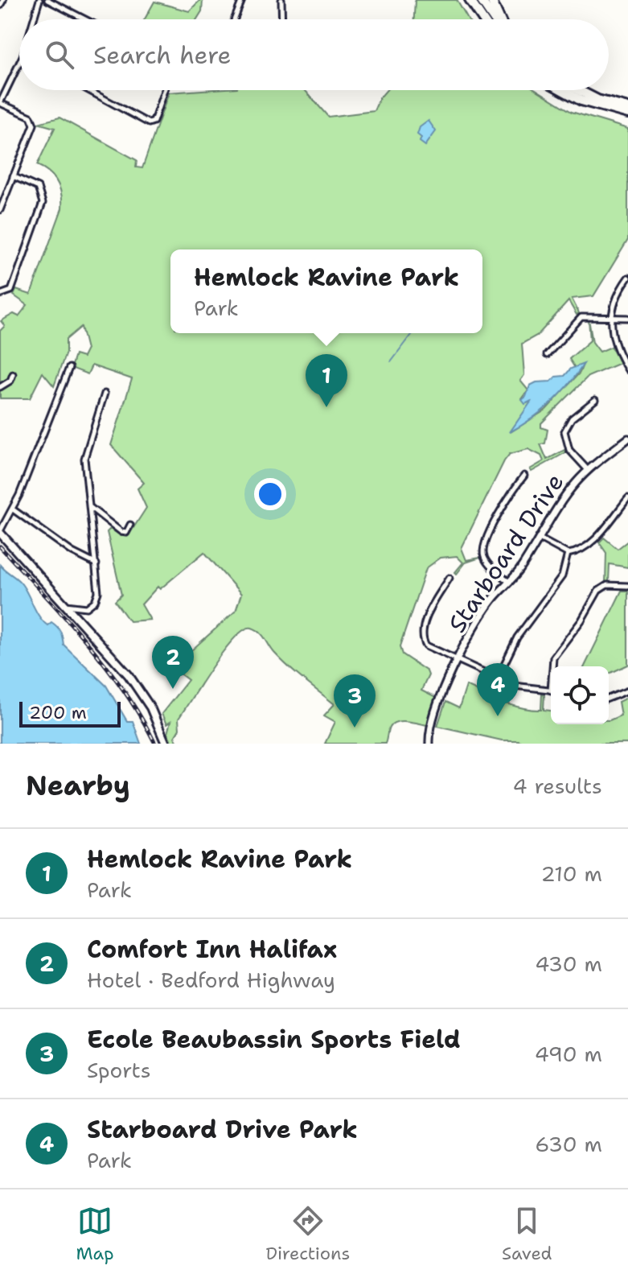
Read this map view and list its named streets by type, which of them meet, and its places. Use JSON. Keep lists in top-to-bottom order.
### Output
{
  "streets": {
    "street": ["Starboard Drive"]
  },
  "scale_bar": "200 m",
  "page": {
    "search": "Search here",
    "popup": ["Hemlock Ravine Park", "Park"],
    "pins": [
      "1",
      "2",
      "4",
      "3"
    ],
    "scale": "200 m",
    "heading": ["Nearby", "4 results"],
    "list": [
      {
        "mark": "1",
        "name": "Hemlock Ravine Park",
        "note": "Park",
        "value": "210 m"
      },
      {
        "mark": "2",
        "name": "Comfort Inn Halifax",
        "note": "Hotel · Bedford Highway",
        "value": "430 m"
      },
      {
        "mark": "3",
        "name": "Ecole Beaubassin Sports Field",
        "note": "Sports",
        "value": "490 m"
      },
      {
        "mark": "4",
        "name": "Starboard Drive Park",
        "note": "Park",
        "value": "630 m"
      }
    ],
    "nav": ["Map", "Directions", "Saved"]
  }
}
